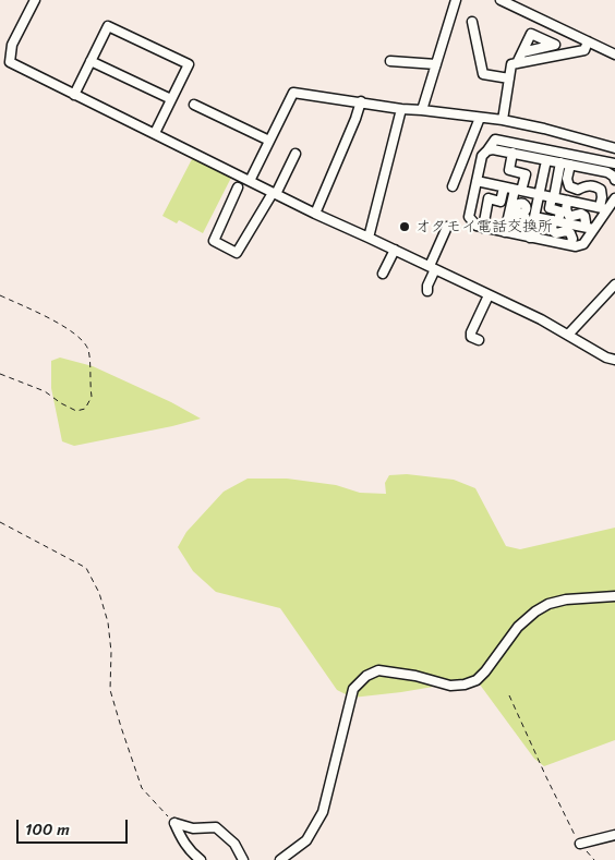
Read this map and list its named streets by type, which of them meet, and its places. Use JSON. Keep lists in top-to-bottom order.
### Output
{
  "places": ["オタモイ電話交換所"],
  "scale_bar": "100 m"
}
